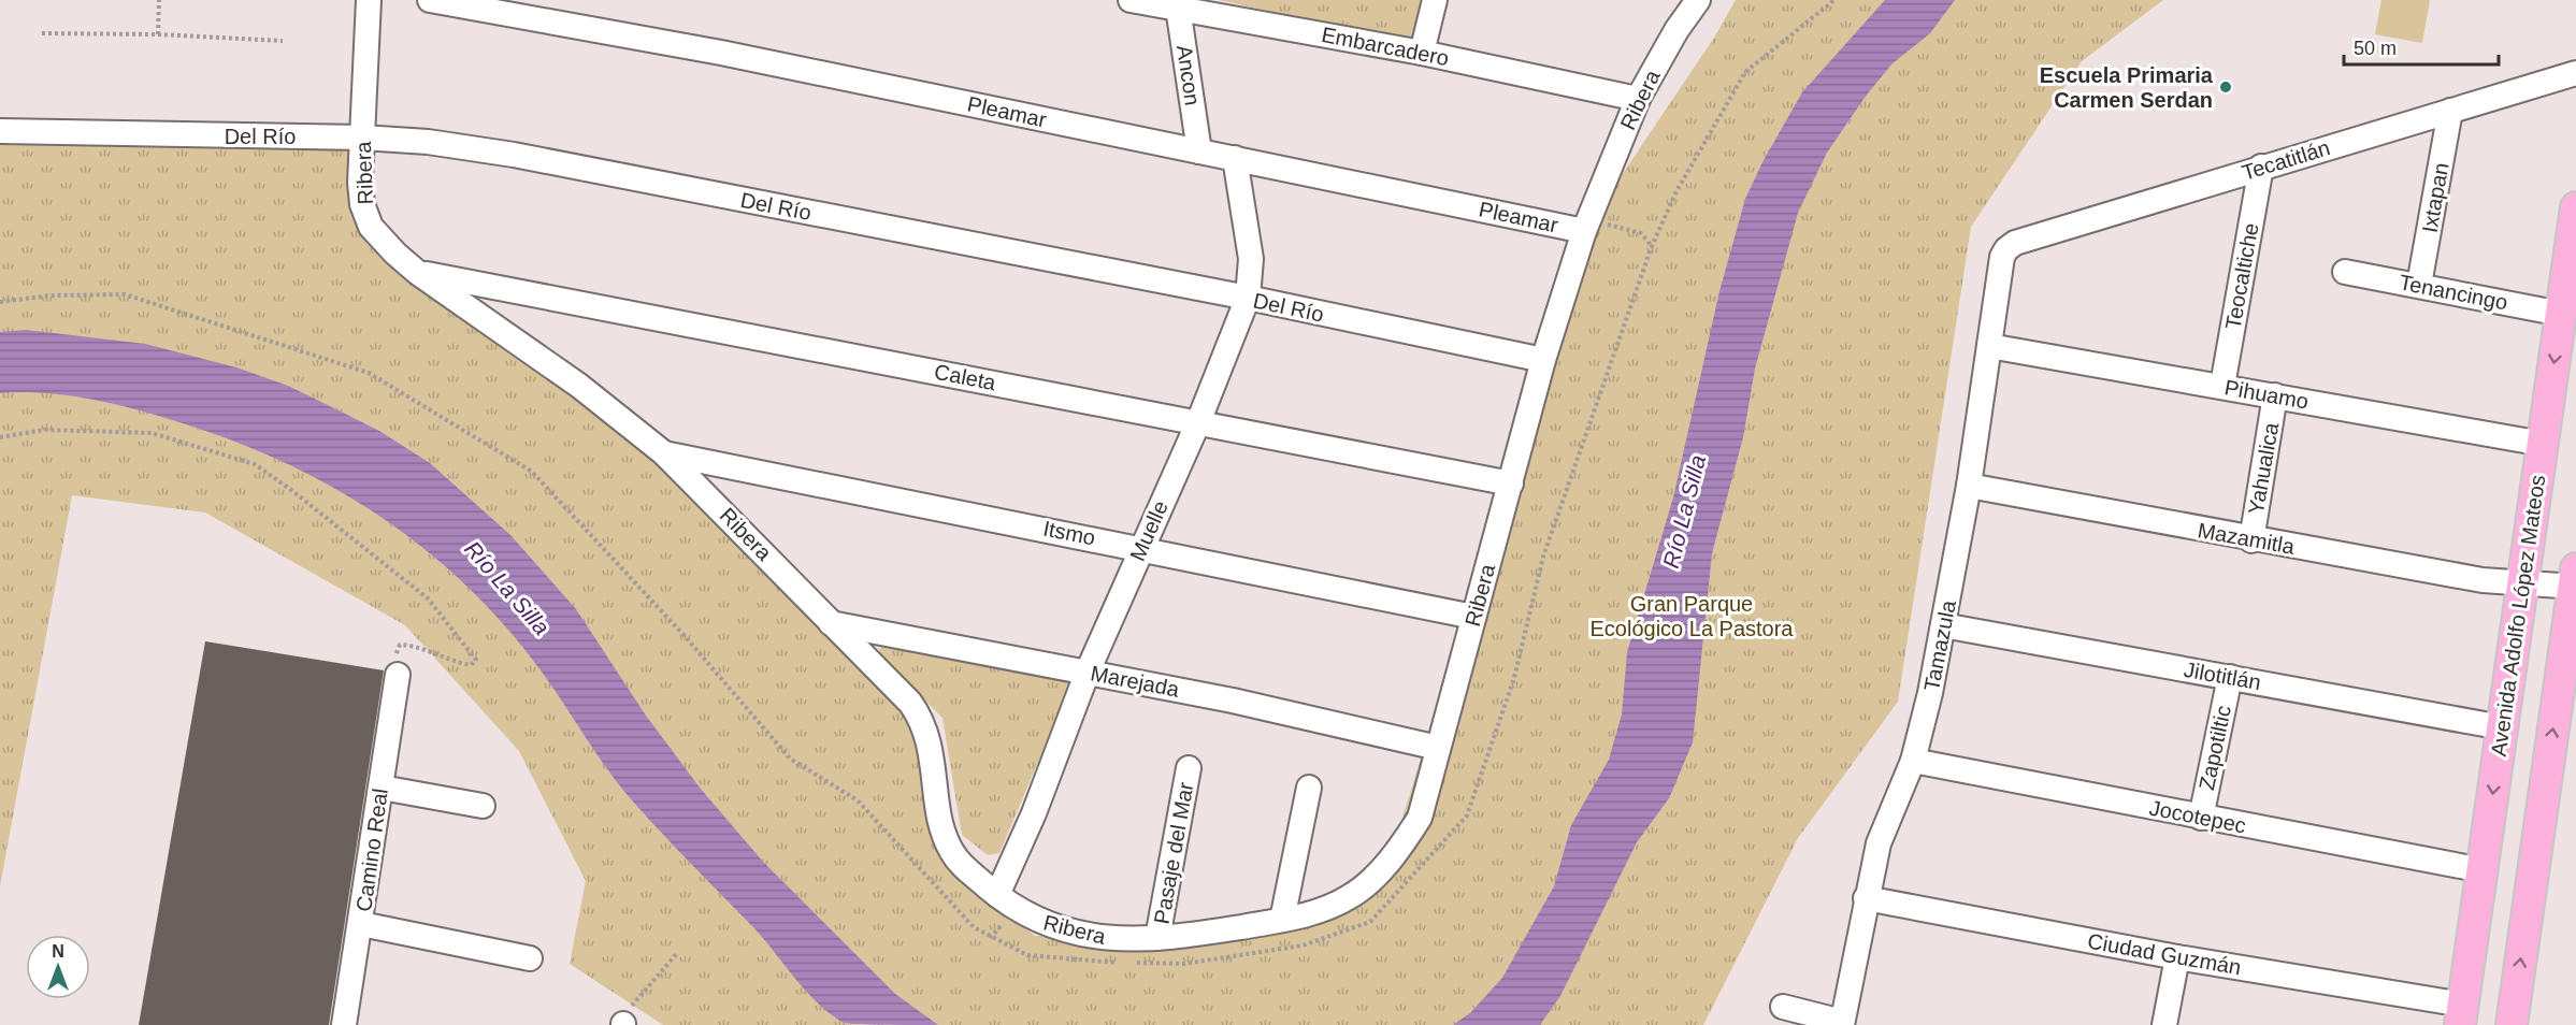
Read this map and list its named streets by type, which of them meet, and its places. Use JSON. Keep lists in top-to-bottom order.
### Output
{
  "streets": {
    "main road": ["Avenida Adolfo López Mateos"],
    "street": [
      "Embarcadero",
      "Ancon",
      "Ribera",
      "Pleamar",
      "Del Río",
      "Tecatitlán",
      "Ixtapan",
      "Teocaltiche",
      "Tenancingo",
      "Caleta",
      "Pihuamo",
      "Yahualica",
      "Muelle",
      "Itsmo",
      "Mazamitla",
      "Tamazula",
      "Jilotitlán",
      "Marejada",
      "Zapotiltic",
      "Jocotepec",
      "Camino Real",
      "Pasaje del Mar",
      "Ciudad Guzmán"
    ]
  },
  "crossings": [
    ["Embarcadero", "Ancon"],
    ["Embarcadero", "Ribera"],
    ["Ancon", "Pleamar"],
    ["Ribera", "Pleamar"],
    ["Ribera", "Del Río"],
    ["Ribera", "Caleta"],
    ["Ribera", "Muelle"],
    ["Ribera", "Itsmo"],
    ["Ribera", "Marejada"],
    ["Ribera", "Pasaje del Mar"],
    ["Pleamar", "Muelle"],
    ["Del Río", "Muelle"],
    ["Tecatitlán", "Ixtapan"],
    ["Tecatitlán", "Teocaltiche"],
    ["Tecatitlán", "Tamazula"],
    ["Ixtapan", "Tenancingo"],
    ["Teocaltiche", "Pihuamo"],
    ["Tenancingo", "Avenida Adolfo López Mateos"],
    ["Caleta", "Muelle"],
    ["Pihuamo", "Yahualica"],
    ["Pihuamo", "Avenida Adolfo López Mateos"],
    ["Pihuamo", "Tamazula"],
    ["Yahualica", "Mazamitla"],
    ["Muelle", "Itsmo"],
    ["Muelle", "Marejada"],
    ["Mazamitla", "Avenida Adolfo López Mateos"],
    ["Mazamitla", "Tamazula"],
    ["Avenida Adolfo López Mateos", "Jilotitlán"],
    ["Avenida Adolfo López Mateos", "Jocotepec"],
    ["Avenida Adolfo López Mateos", "Ciudad Guzmán"],
    ["Tamazula", "Jilotitlán"],
    ["Tamazula", "Jocotepec"],
    ["Tamazula", "Ciudad Guzmán"],
    ["Jilotitlán", "Zapotiltic"],
    ["Zapotiltic", "Jocotepec"]
  ],
  "water": ["Río La Silla"],
  "parks": ["Gran Parque Ecológico La Pastora"],
  "places": ["Escuela Primaria Carmen Serdan"],
  "scale_bar": "50 m",
  "north": "top"
}
